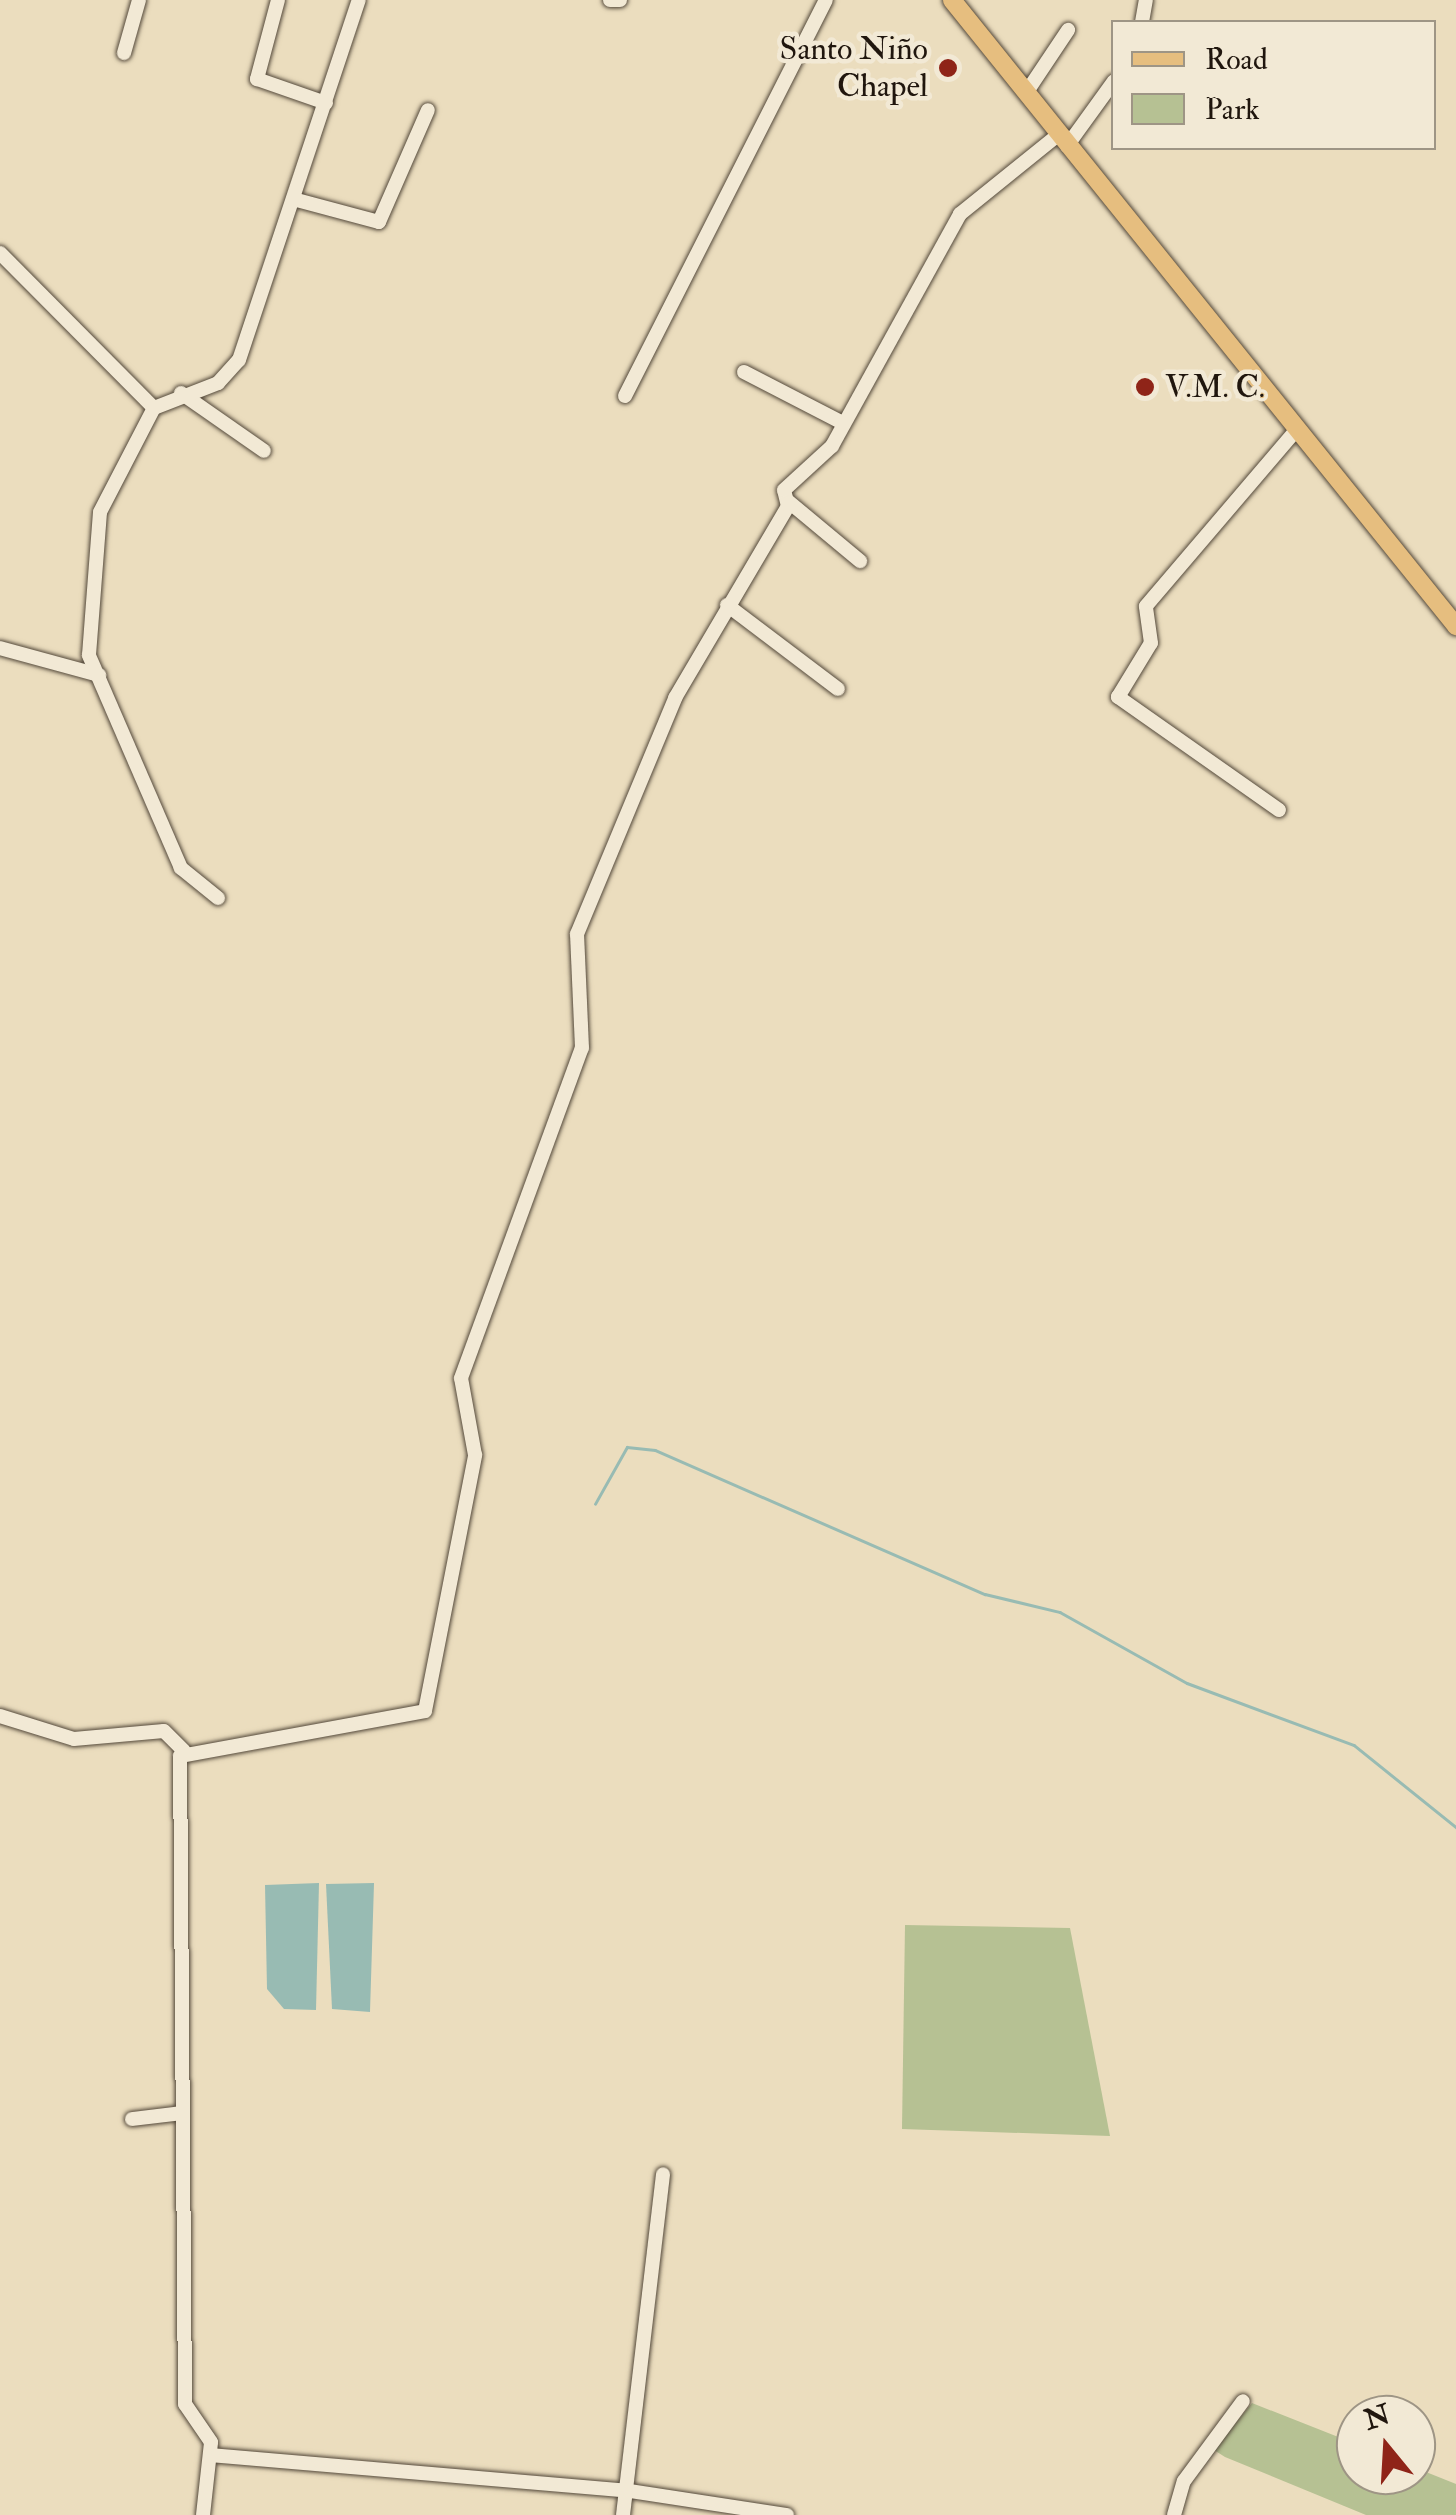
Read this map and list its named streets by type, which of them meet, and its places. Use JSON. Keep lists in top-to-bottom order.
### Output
{
  "places": ["Santo Niño Chapel", "V.M. C."],
  "legend": ["Road", "Park"],
  "north": "top"
}
